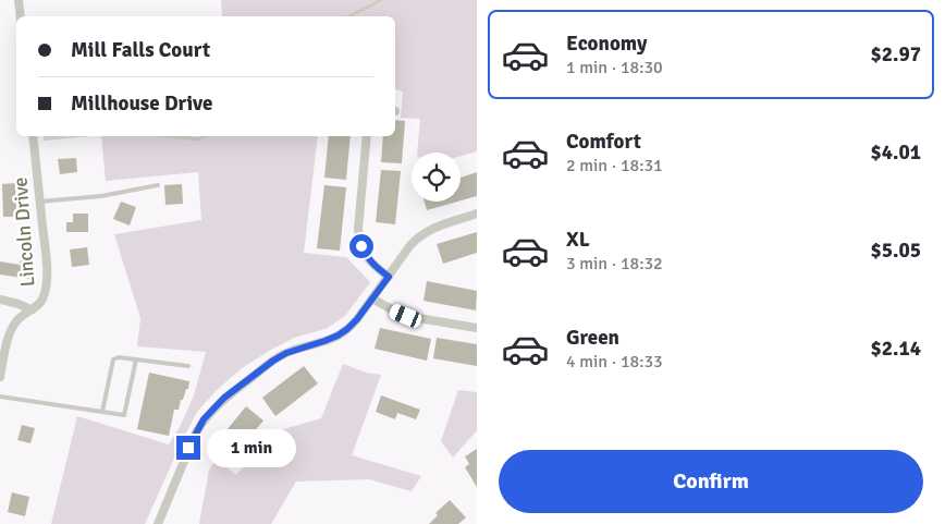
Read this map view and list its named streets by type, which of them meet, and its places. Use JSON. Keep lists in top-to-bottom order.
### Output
{
  "streets": {
    "street": ["Lincoln Drive"]
  },
  "page": {
    "list": [
      {
        "name": "Economy",
        "note": "1 min · 18:30",
        "value": "$2.97"
      },
      {
        "name": "Comfort",
        "note": "2 min · 18:31",
        "value": "$4.01"
      },
      {
        "name": "XL",
        "note": "3 min · 18:32",
        "value": "$5.05"
      },
      {
        "name": "Green",
        "note": "4 min · 18:33",
        "value": "$2.14"
      }
    ],
    "banner": ["Mill Falls Court", "Millhouse Drive"],
    "bubble": "1 min",
    "buttons": "Confirm"
  }
}
